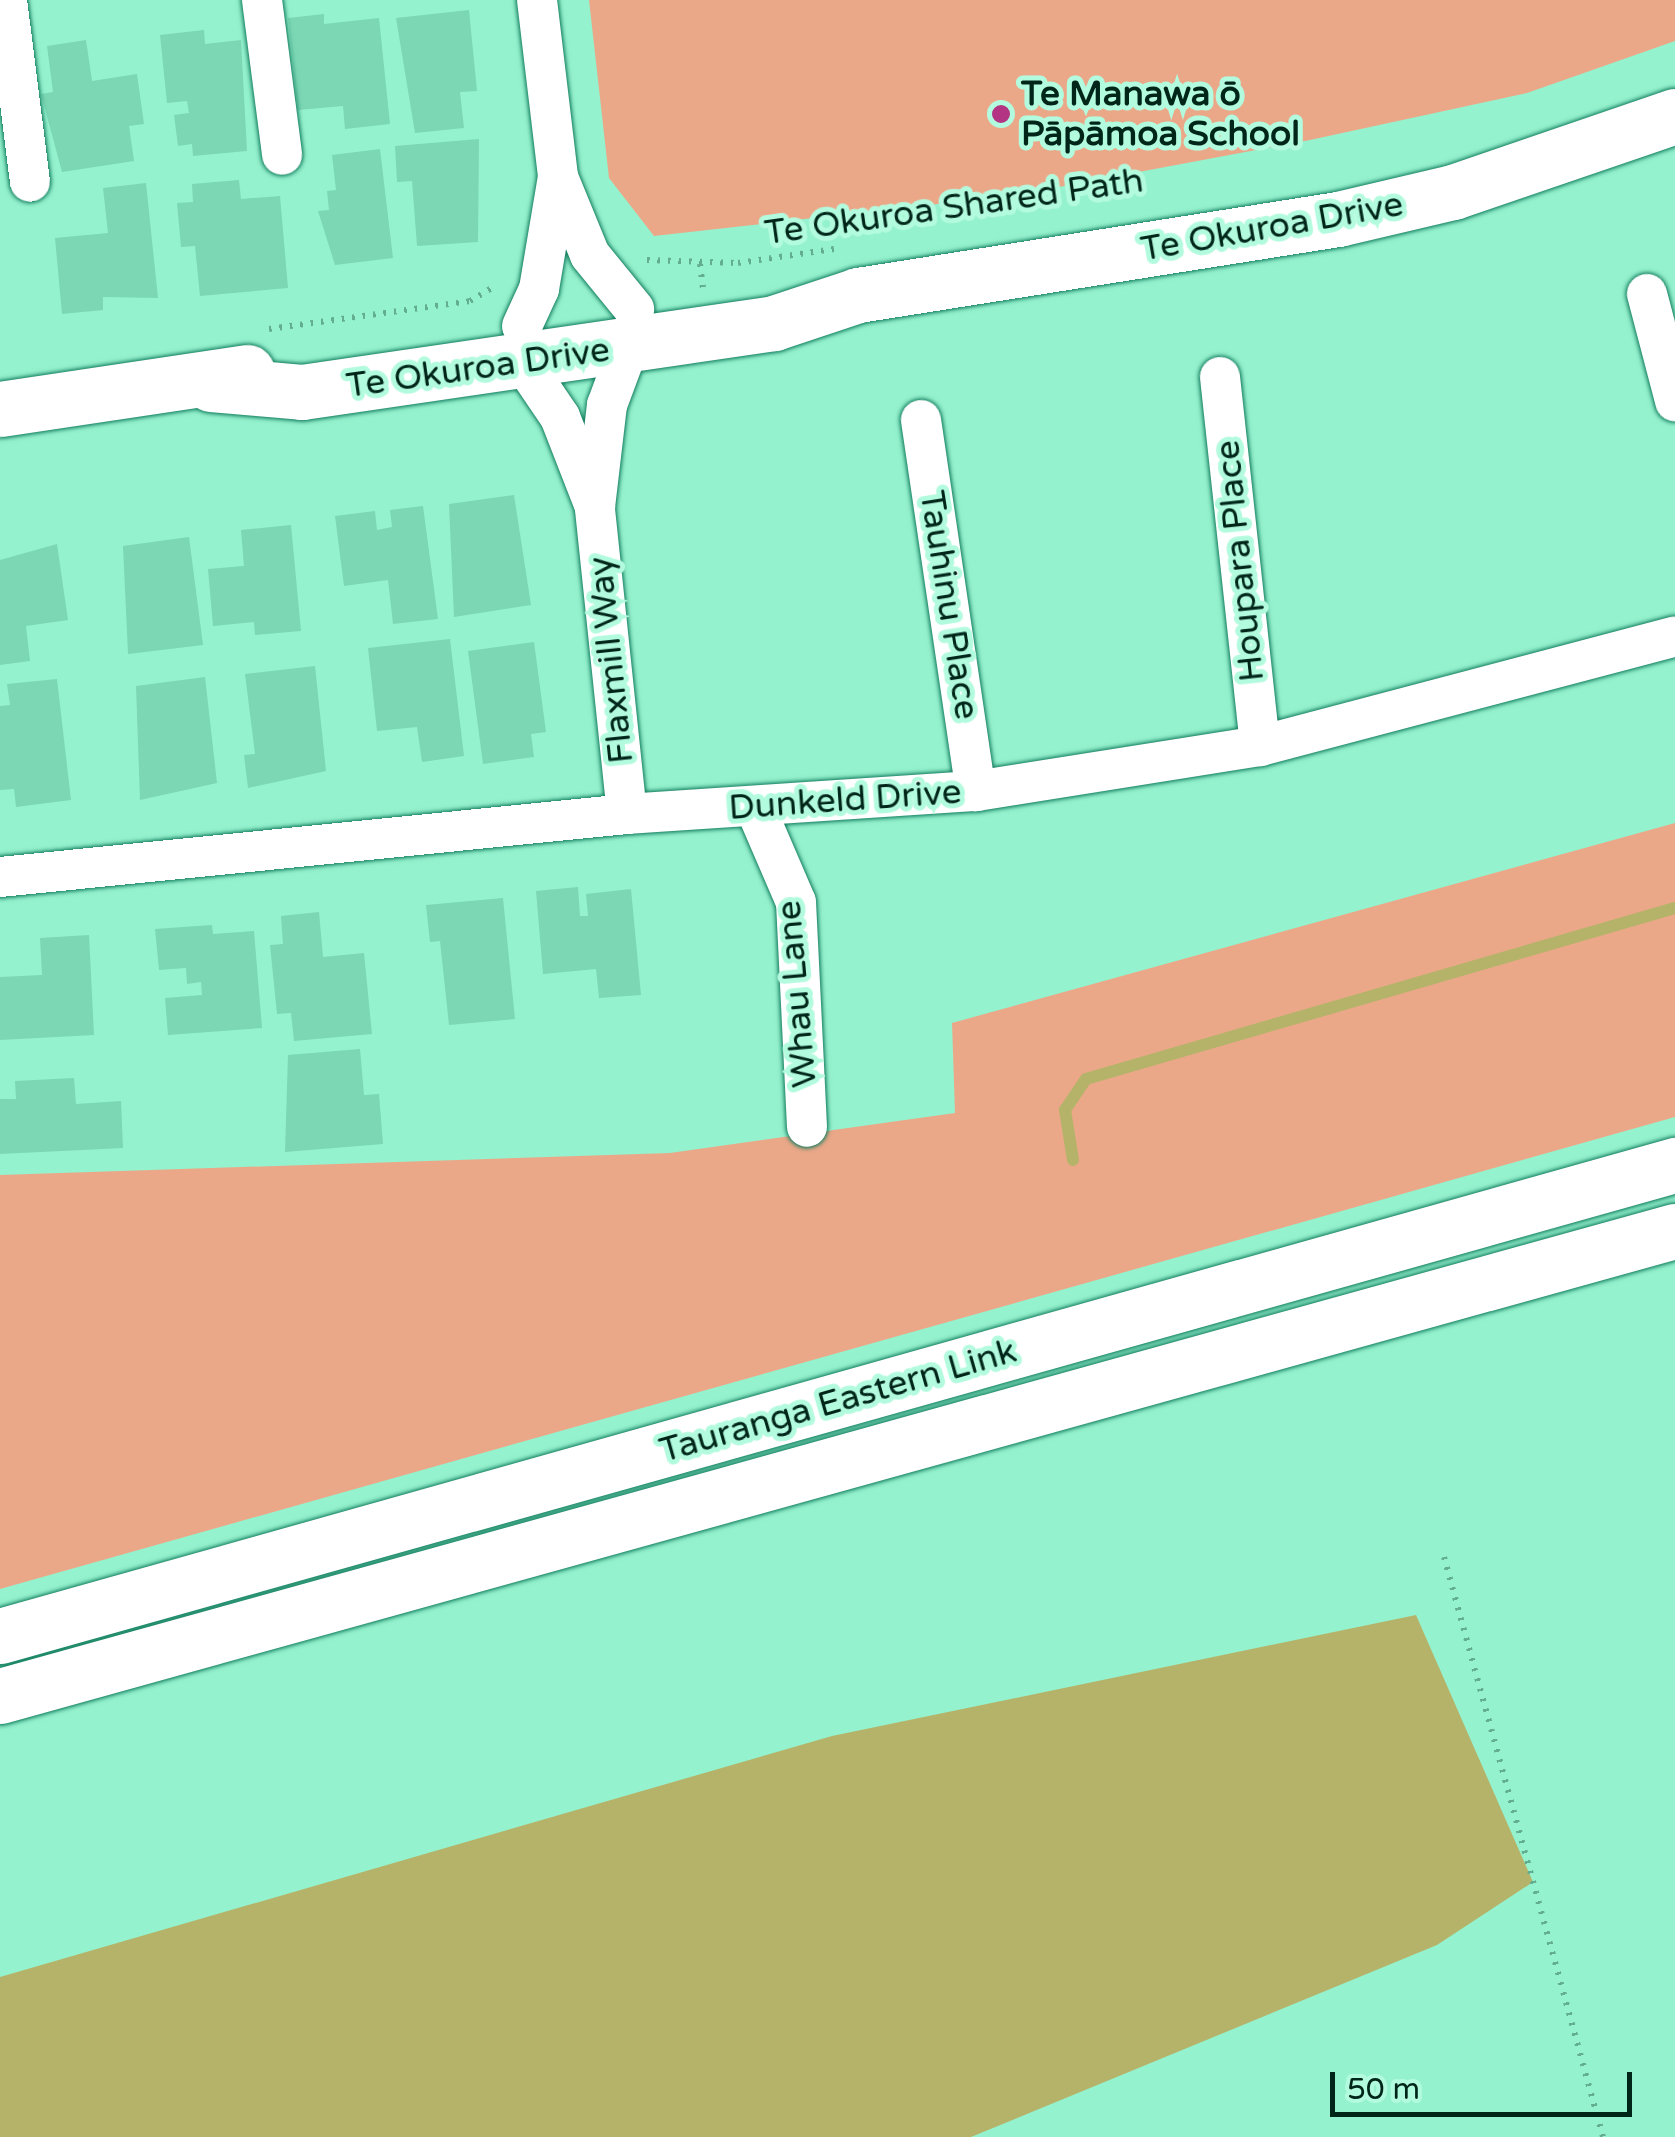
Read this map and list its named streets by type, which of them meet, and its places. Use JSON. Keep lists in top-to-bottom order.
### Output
{
  "streets": {
    "main road": ["Te Okuroa Drive", "Tauranga Eastern Link"],
    "street": [
      "Houpara Place",
      "Tauhinu Place",
      "Flaxmill Way",
      "Dunkeld Drive",
      "Whau Lane"
    ],
    "path": ["Te Okuroa Shared Path"]
  },
  "crossings": [
    ["Te Okuroa Shared Path", "Te Okuroa Drive"],
    ["Te Okuroa Drive", "Flaxmill Way"],
    ["Houpara Place", "Dunkeld Drive"],
    ["Tauhinu Place", "Dunkeld Drive"],
    ["Flaxmill Way", "Dunkeld Drive"],
    ["Dunkeld Drive", "Whau Lane"]
  ],
  "places": ["Te Manawa ō Pāpāmoa School"],
  "scale_bar": "50 m"
}
